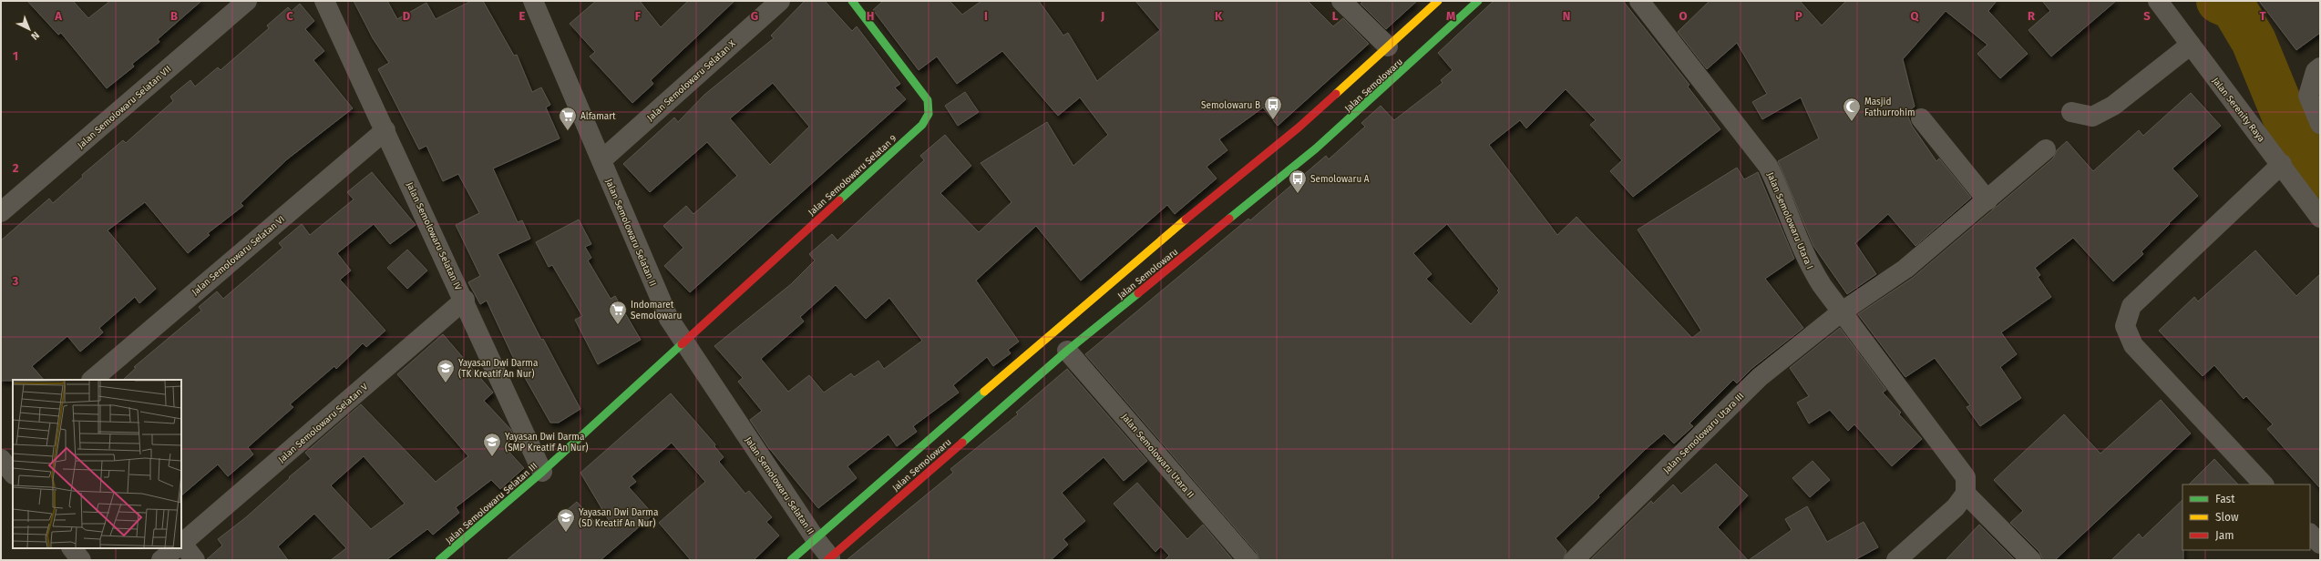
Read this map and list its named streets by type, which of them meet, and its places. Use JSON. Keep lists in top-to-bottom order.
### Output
{
  "streets": {
    "main road": ["Jalan Semolowaru", "Jalan Semolowaru Selatan 9", "Jalan Semolowaru Selatan III"],
    "street": [
      "Jalan Semolowaru Selatan X",
      "Jalan Semolowaru Selatan VII",
      "Jalan Serenity Raya",
      "Jalan Semolowaru Utara I",
      "Jalan Semolowaru Selatan II",
      "Jalan Semolowaru Selatan IV",
      "Jalan Semolowaru Selatan VI",
      "Jalan Semolowaru Selatan V",
      "Jalan Semolowaru Utara III",
      "Jalan Semolowaru Utara II"
    ]
  },
  "crossings": [
    ["Jalan Semolowaru Selatan X", "Jalan Semolowaru Selatan II"],
    ["Jalan Semolowaru", "Jalan Semolowaru Selatan II"],
    ["Jalan Semolowaru", "Jalan Semolowaru Utara II"],
    ["Jalan Semolowaru Selatan 9", "Jalan Semolowaru Selatan II"],
    ["Jalan Semolowaru Selatan 9", "Jalan Semolowaru Selatan III"],
    ["Jalan Semolowaru Utara I", "Jalan Semolowaru Utara III"],
    ["Jalan Semolowaru Selatan II", "Jalan Semolowaru Selatan III"],
    ["Jalan Semolowaru Selatan IV", "Jalan Semolowaru Selatan VI"],
    ["Jalan Semolowaru Selatan IV", "Jalan Semolowaru Selatan V"],
    ["Jalan Semolowaru Selatan IV", "Jalan Semolowaru Selatan III"]
  ],
  "places": {
    "bus stop": ["Semolowaru B", "Semolowaru A"],
    "mosque": ["Masjid Fathurrohim"],
    "supermarket": ["Alfamart", "Indomaret Semolowaru"],
    "school or university": ["Yayasan Dwi Darma (TK Kreatif An Nur)", "Yayasan Dwi Darma (SMP Kreatif An Nur)", "Yayasan Dwi Darma (SD Kreatif An Nur)"]
  },
  "legend": ["Fast", "Slow", "Jam"],
  "north": "bottom right",
  "grid": {
    "columns": [
      "A",
      "B",
      "C",
      "D",
      "E",
      "F",
      "G",
      "H",
      "I",
      "J",
      "K",
      "L",
      "M",
      "N",
      "O",
      "P",
      "Q",
      "R",
      "S",
      "T"
    ],
    "rows": ["1", "2", "3"]
  }
}
